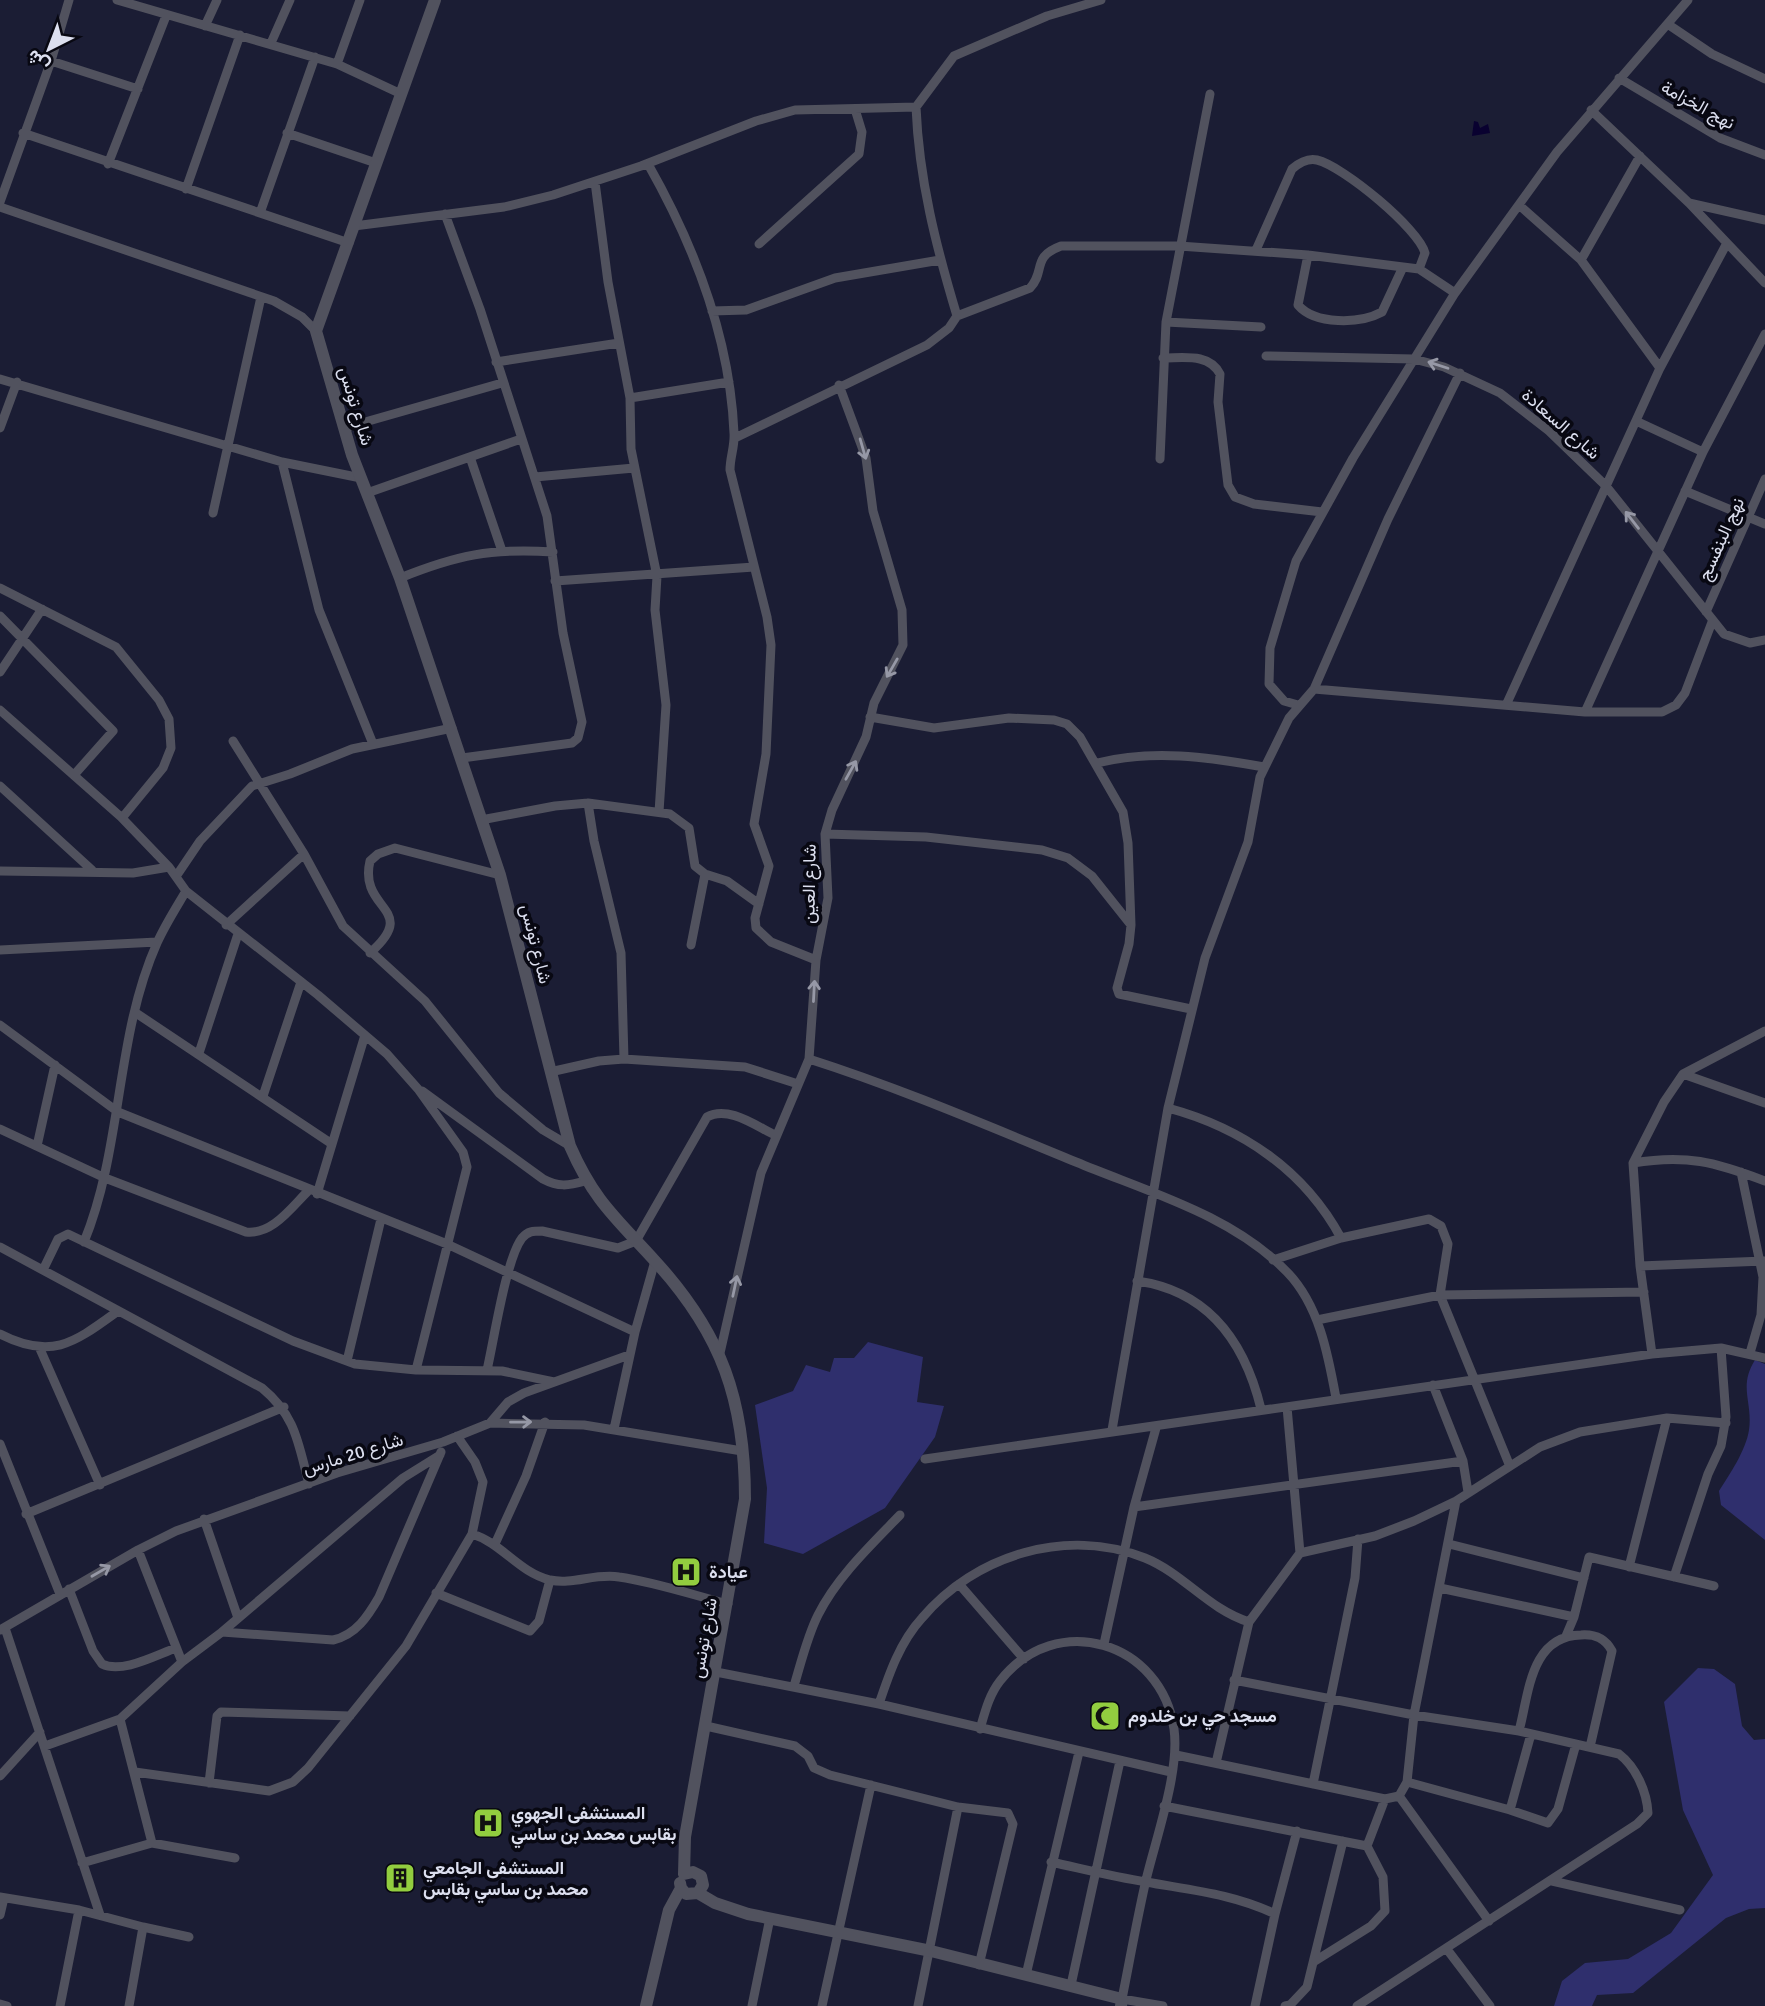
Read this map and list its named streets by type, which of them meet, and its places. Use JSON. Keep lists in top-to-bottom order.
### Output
{
  "streets": {
    "street": [
      "نهج الخزامة",
      "شارع تونس",
      "شارع السعادة",
      "نهج البنفسج",
      "شارع العين",
      "شارع 20 مارس"
    ]
  },
  "crossings": [
    ["شارع تونس", "شارع العين"],
    ["شارع تونس", "شارع 20 مارس"],
    ["شارع السعادة", "نهج البنفسج"]
  ],
  "places": {
    "hospital": ["عيادة", "المستشفى الجهوي بقابس محمد بن ساسي"],
    "mosque": ["مسجد حي بن خلدوم"],
    "building": ["المستشفى الجامعي محمد بن ساسي بقابس"]
  },
  "north": "bottom left"
}
